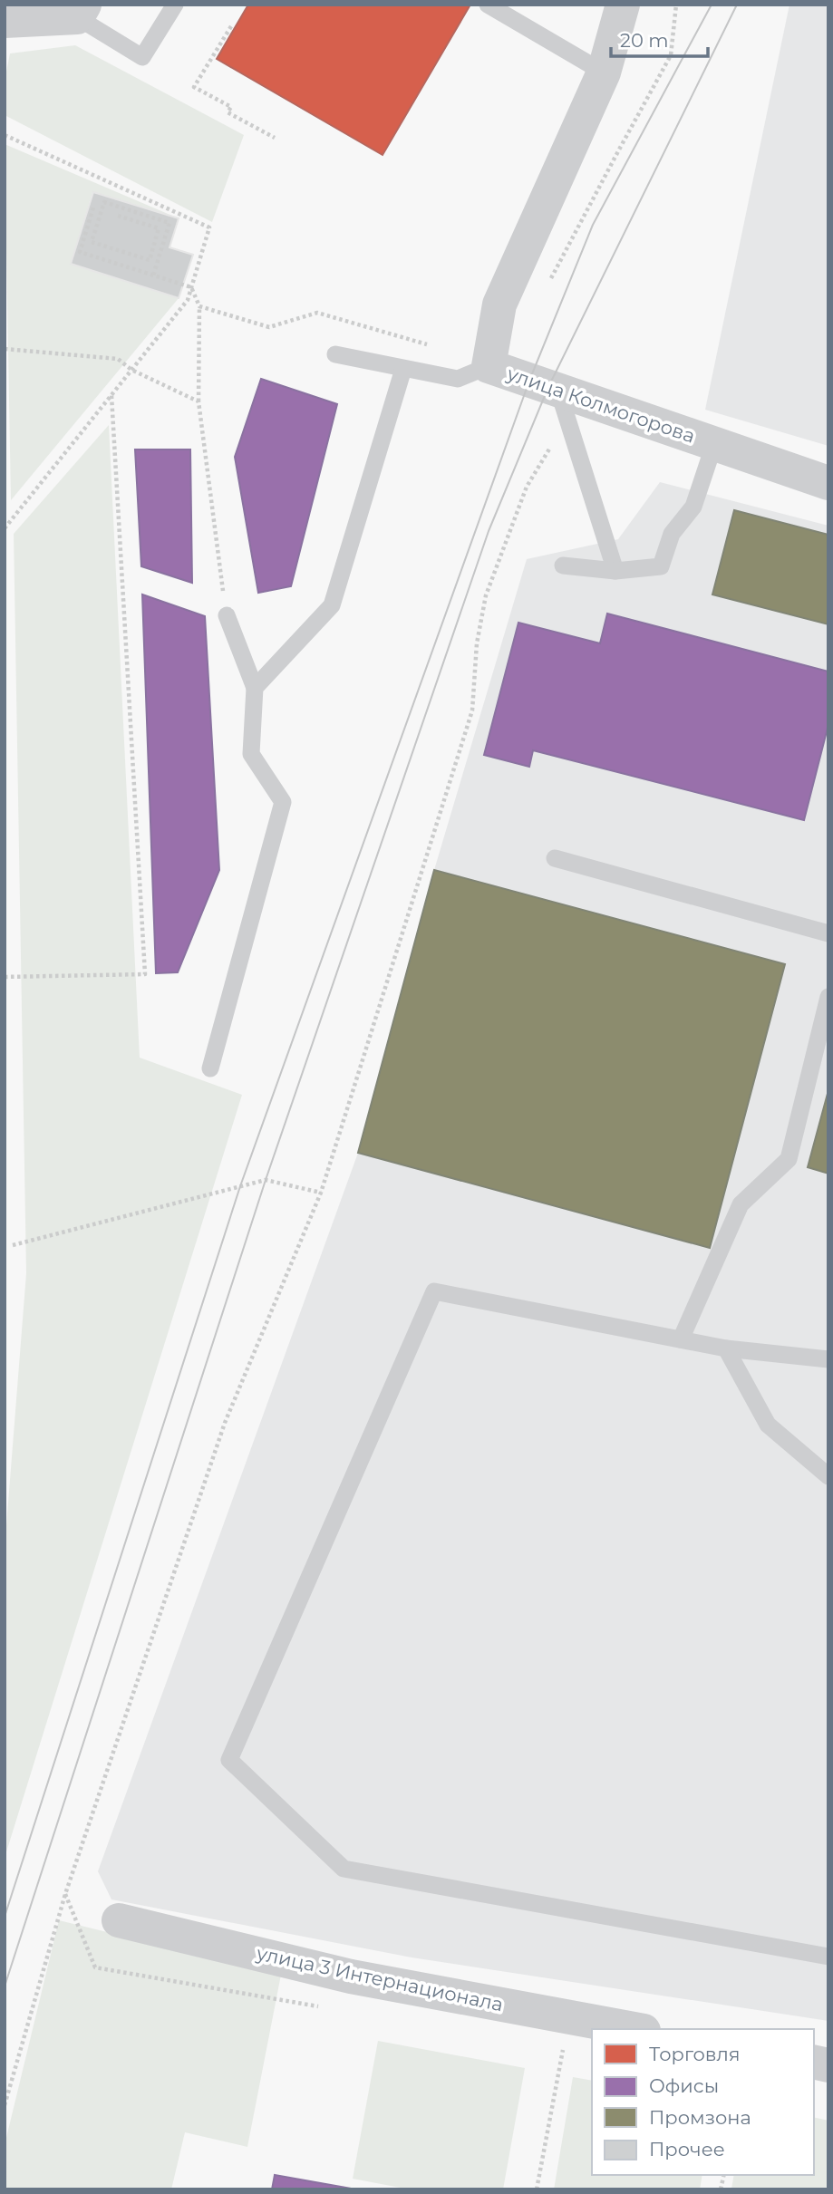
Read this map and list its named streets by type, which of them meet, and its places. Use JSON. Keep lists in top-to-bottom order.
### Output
{
  "streets": {
    "street": ["улица Колмогорова", "улица 3 Интернационала"]
  },
  "legend": [
    "Торговля",
    "Офисы",
    "Промзона",
    "Прочее"
  ],
  "scale_bar": "20 m"
}
